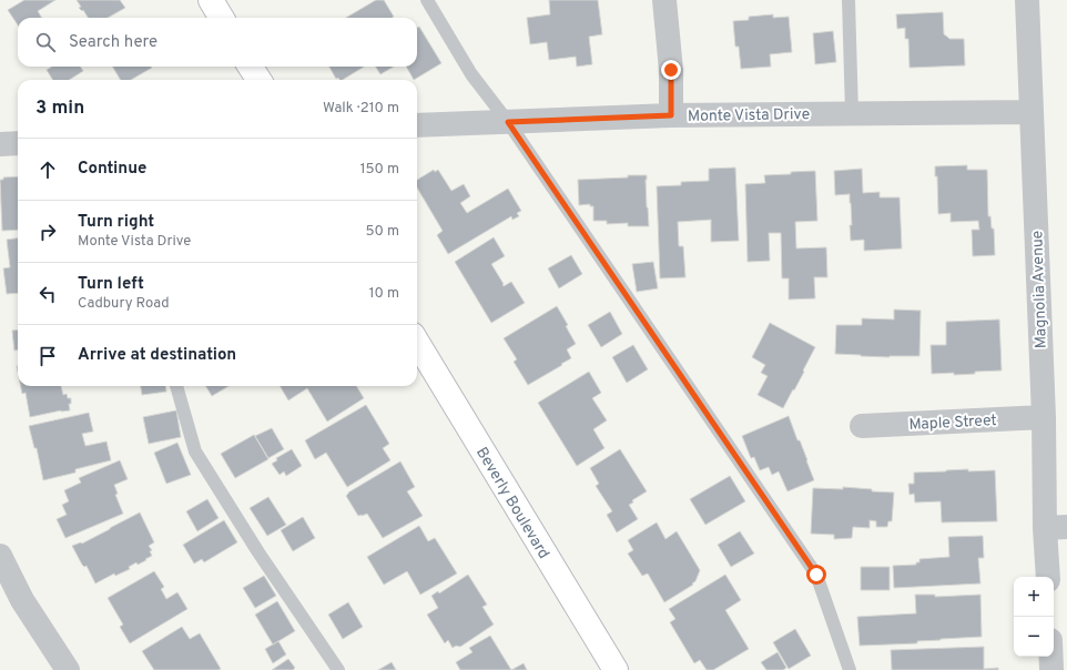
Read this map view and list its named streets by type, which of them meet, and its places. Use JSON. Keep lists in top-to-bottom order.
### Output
{
  "streets": {
    "main road": ["Beverly Boulevard"],
    "street": ["Monte Vista Drive", "Magnolia Avenue", "Maple Street"]
  },
  "crossings": [
    ["Monte Vista Drive", "Magnolia Avenue"],
    ["Magnolia Avenue", "Maple Street"]
  ],
  "page": {
    "search": "Search here",
    "heading": ["3 min", "Walk · 210 m"],
    "list": [
      ["Continue", "150 m"],
      ["Turn right", "Monte Vista Drive", "50 m"],
      ["Turn left", "Cadbury Road", "10 m"],
      "Arrive at destination"
    ],
    "map_buttons": ["+", "−"]
  }
}
